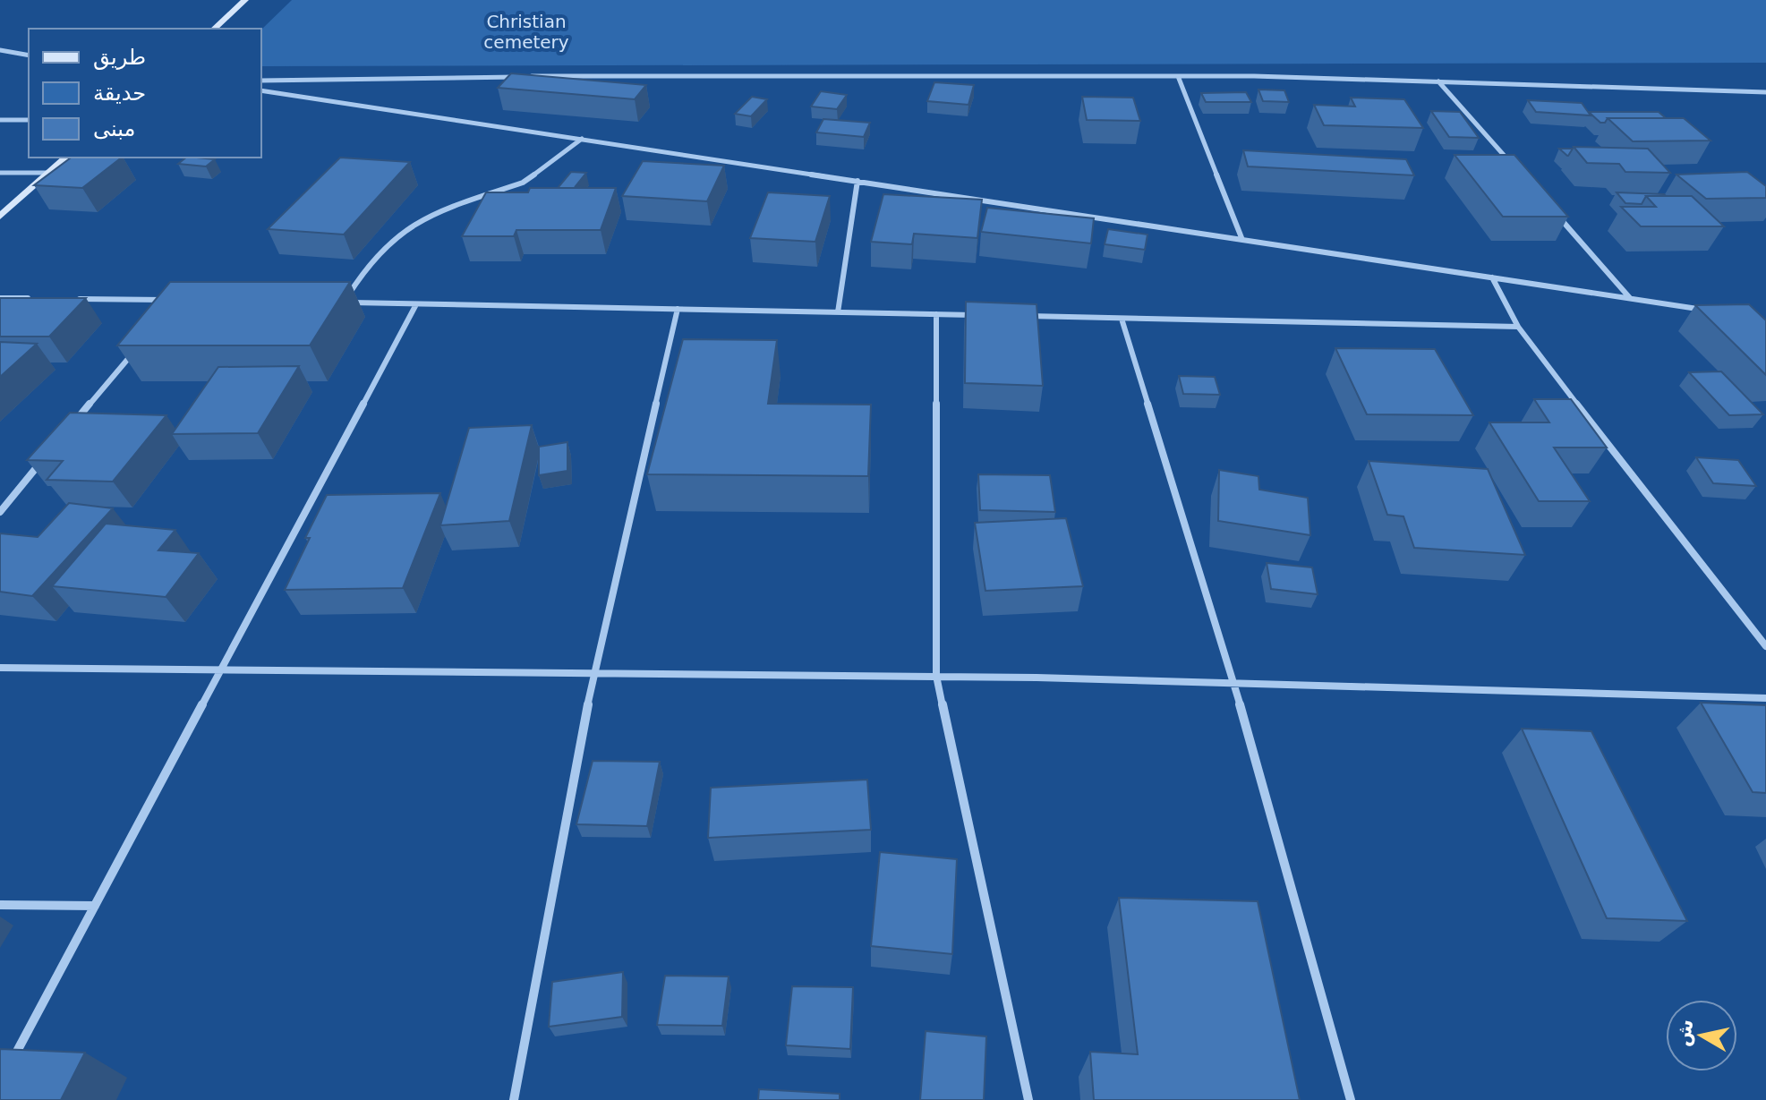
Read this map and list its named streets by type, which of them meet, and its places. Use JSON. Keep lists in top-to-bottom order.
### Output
{
  "parks": ["Christian cemetery"],
  "legend": ["طريق", "حديقة", "مبنى"],
  "north": "left"
}
